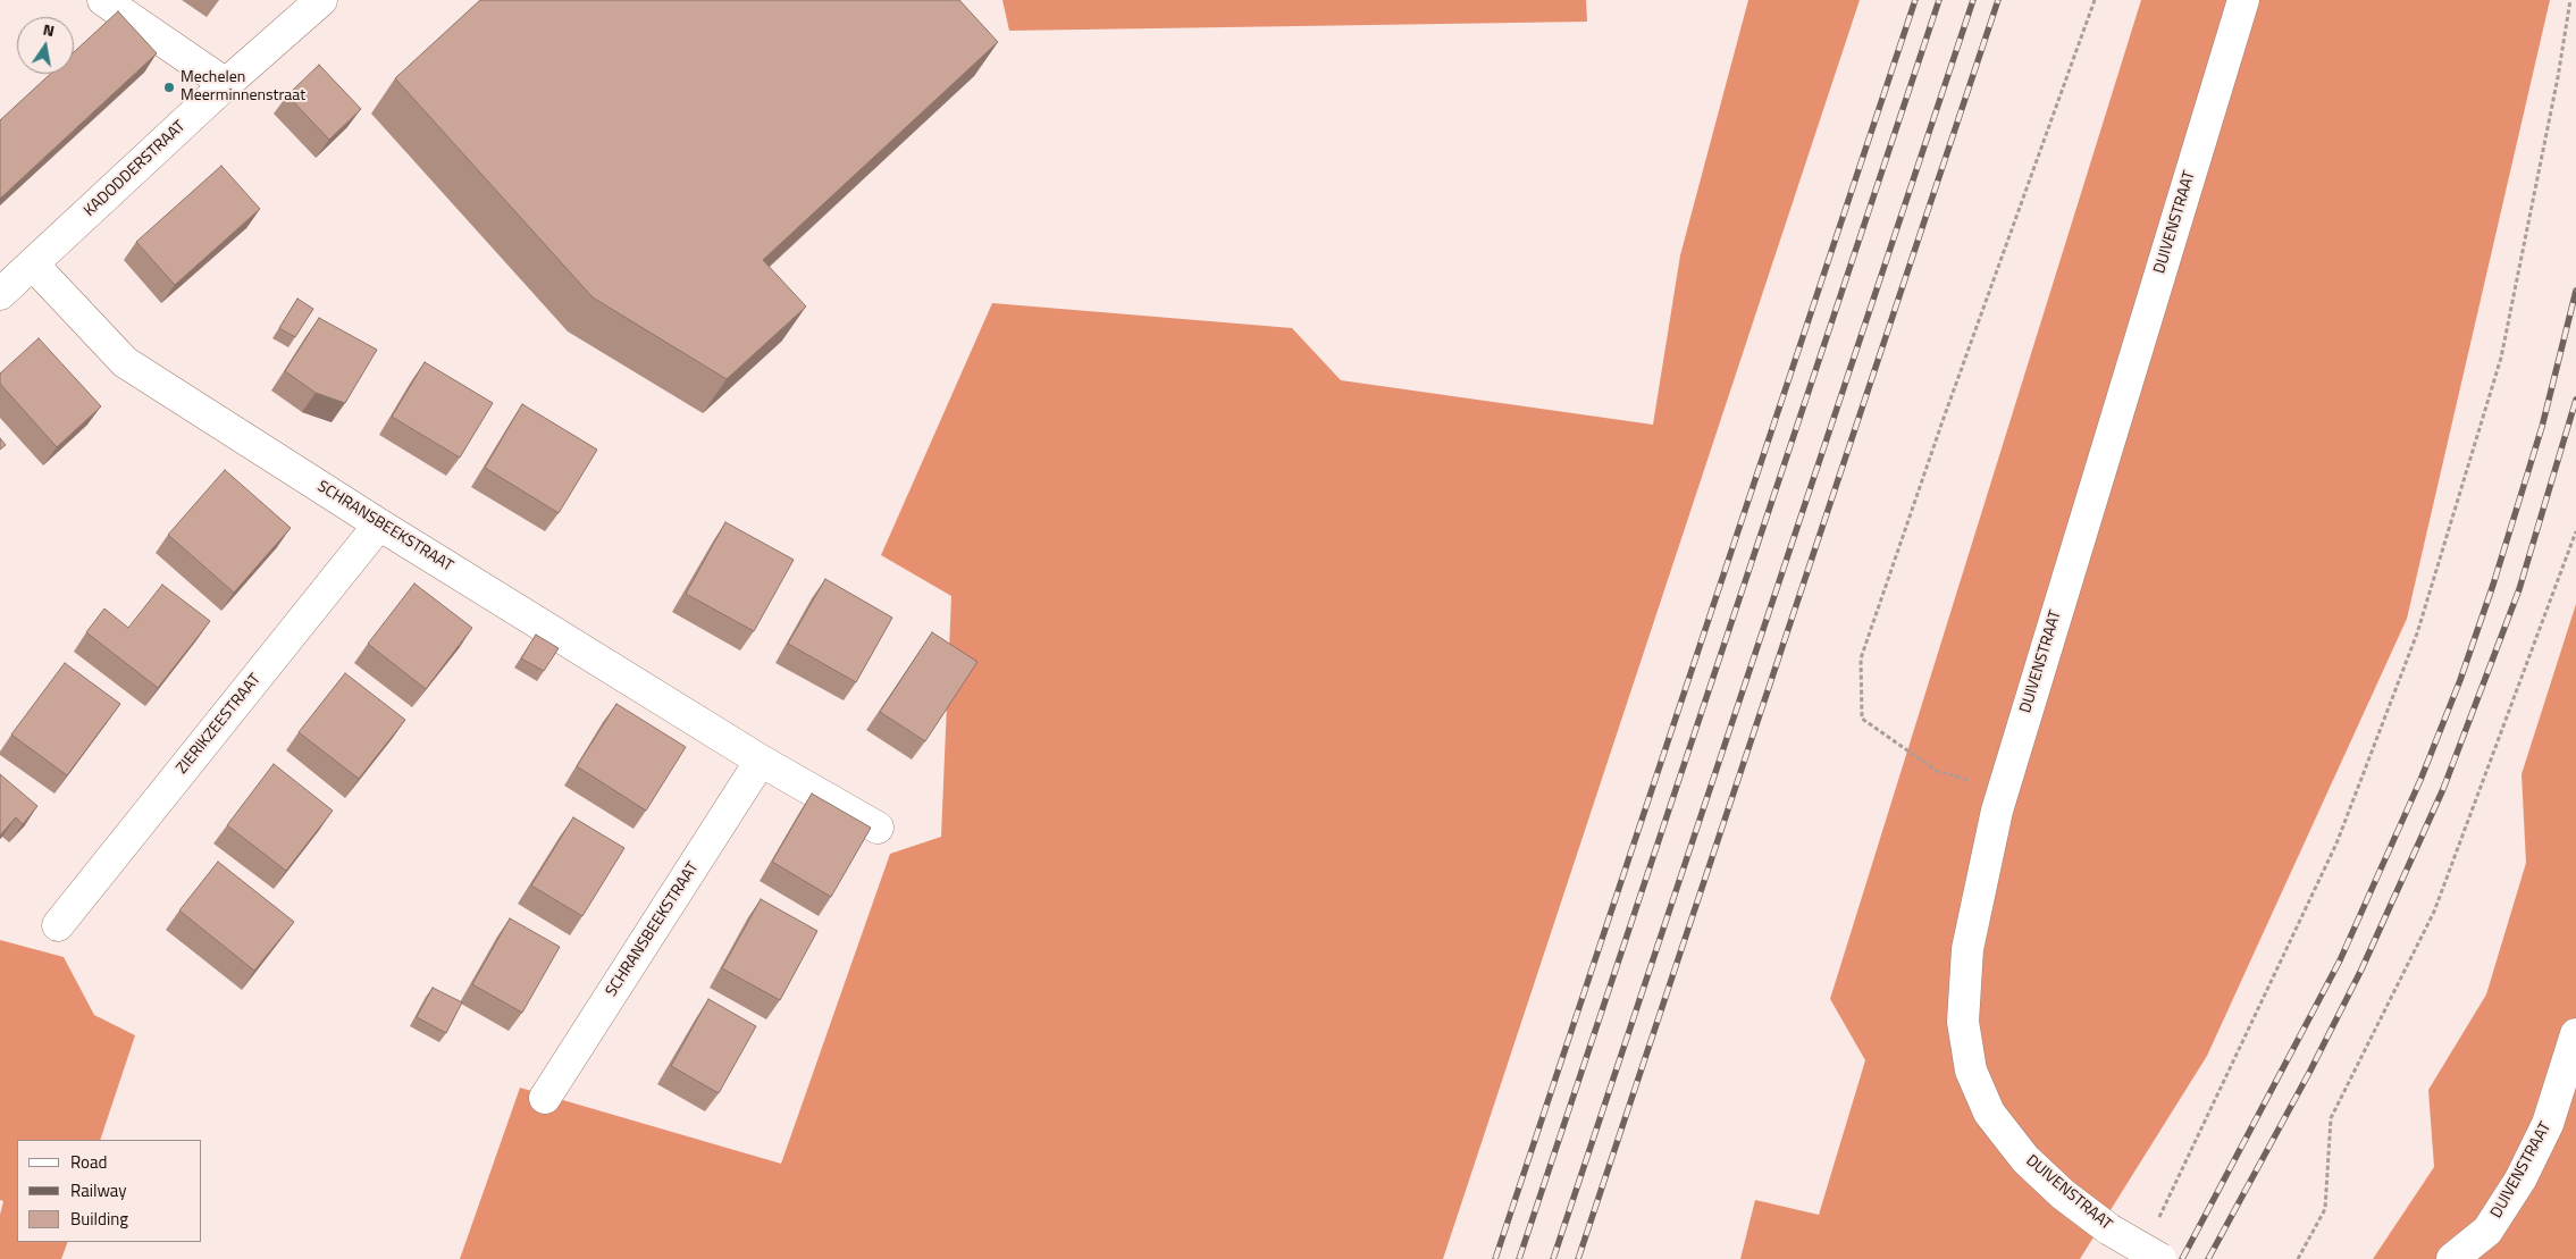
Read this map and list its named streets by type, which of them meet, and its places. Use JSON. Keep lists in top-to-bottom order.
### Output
{
  "streets": {
    "street": [
      "KADODDERSTRAAT",
      "DUIVENSTRAAT",
      "SCHRANSBEEKSTRAAT",
      "ZIERIKZEESTRAAT"
    ]
  },
  "crossings": [
    ["KADODDERSTRAAT", "SCHRANSBEEKSTRAAT"],
    ["SCHRANSBEEKSTRAAT", "ZIERIKZEESTRAAT"]
  ],
  "places": ["Mechelen Meerminnenstraat"],
  "legend": ["Road", "Railway", "Building"],
  "north": "top"
}
